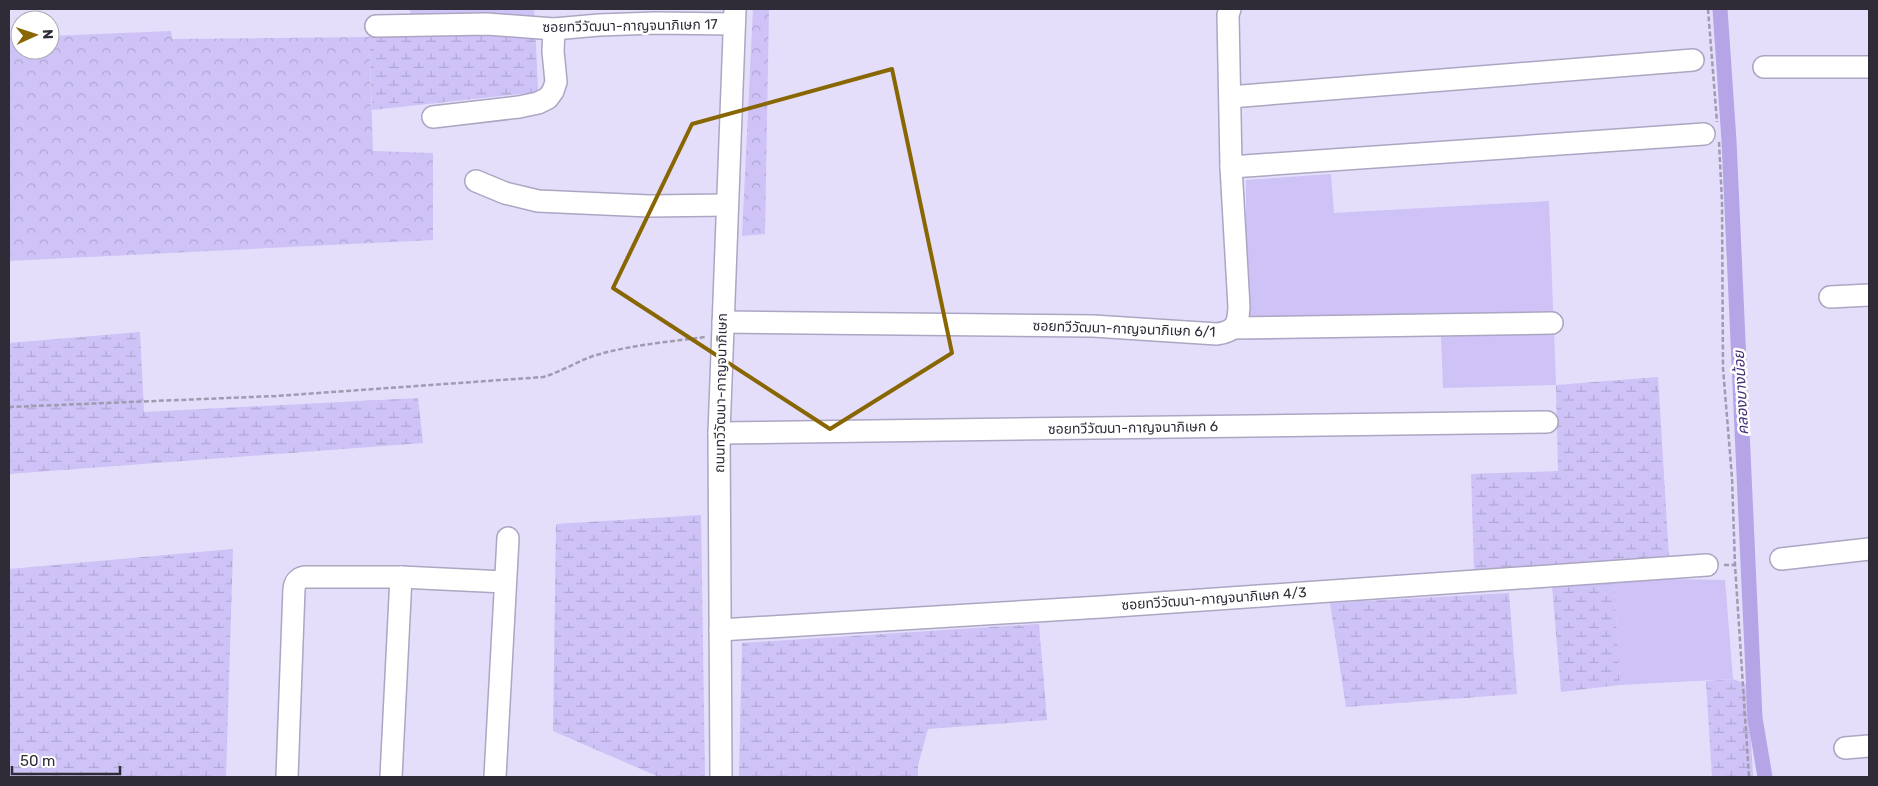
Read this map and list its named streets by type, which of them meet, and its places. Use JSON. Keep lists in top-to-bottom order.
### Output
{
  "streets": {
    "street": [
      "ซอยทวีวัฒนา-กาญจนาภิเษก 17",
      "ซอยทวีวัฒนา-กาญจนาภิเษก 6/1",
      "ถนนทวีวัฒนา-กาญจนาภิเษก",
      "ซอยทวีวัฒนา-กาญจนาภิเษก 6",
      "ซอยทวีวัฒนา-กาญจนาภิเษก 4/3"
    ]
  },
  "crossings": [
    ["ซอยทวีวัฒนา-กาญจนาภิเษก 17", "ถนนทวีวัฒนา-กาญจนาภิเษก"],
    ["ซอยทวีวัฒนา-กาญจนาภิเษก 6/1", "ถนนทวีวัฒนา-กาญจนาภิเษก"],
    ["ถนนทวีวัฒนา-กาญจนาภิเษก", "ซอยทวีวัฒนา-กาญจนาภิเษก 6"],
    ["ถนนทวีวัฒนา-กาญจนาภิเษก", "ซอยทวีวัฒนา-กาญจนาภิเษก 4/3"]
  ],
  "water": ["คลองบางน้อย"],
  "scale_bar": "50 m",
  "north": "right"
}
